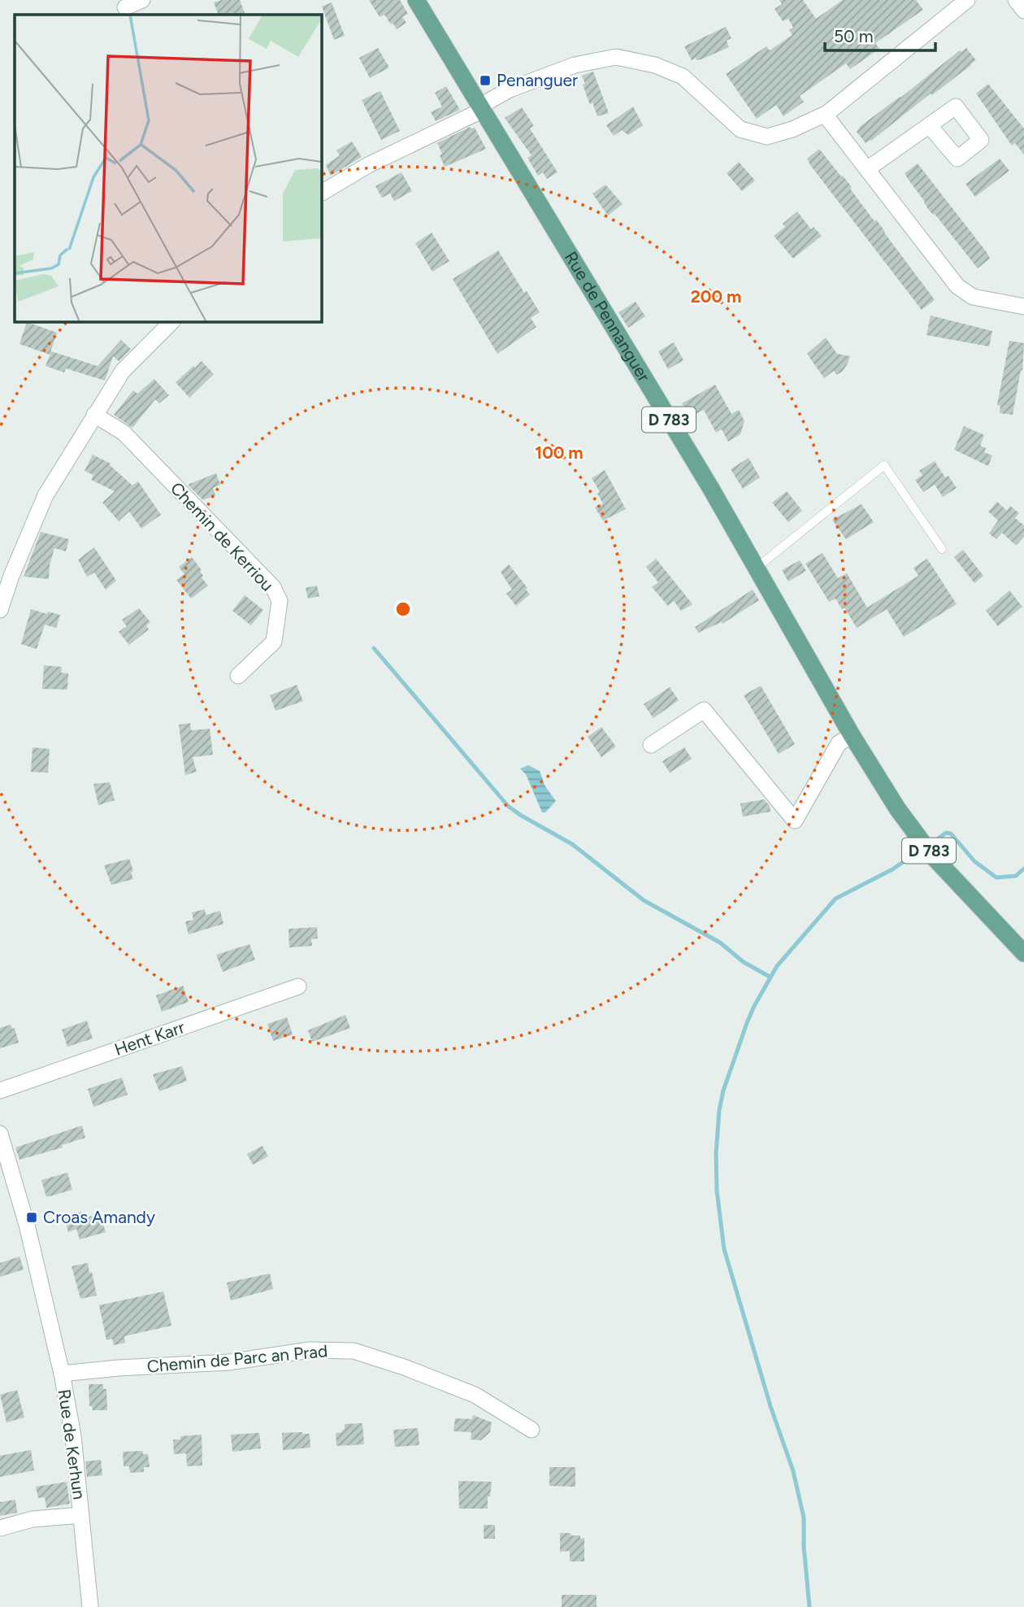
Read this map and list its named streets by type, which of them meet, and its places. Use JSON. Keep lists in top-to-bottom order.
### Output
{
  "streets": {
    "main road": ["Rue de Pennanguer", "D 783"],
    "street": [
      "Chemin de Kerriou",
      "Hent Karr",
      "Chemin de Parc an Prad",
      "Rue de Kerhun"
    ]
  },
  "crossings": [
    ["Rue de Pennanguer", "D 783"],
    ["Chemin de Parc an Prad", "Rue de Kerhun"]
  ],
  "places": {
    "transit": ["Penanguer", "Croas Amandy"]
  },
  "scale_bar": "50 m",
  "rings": ["200 m", "100 m"]
}
